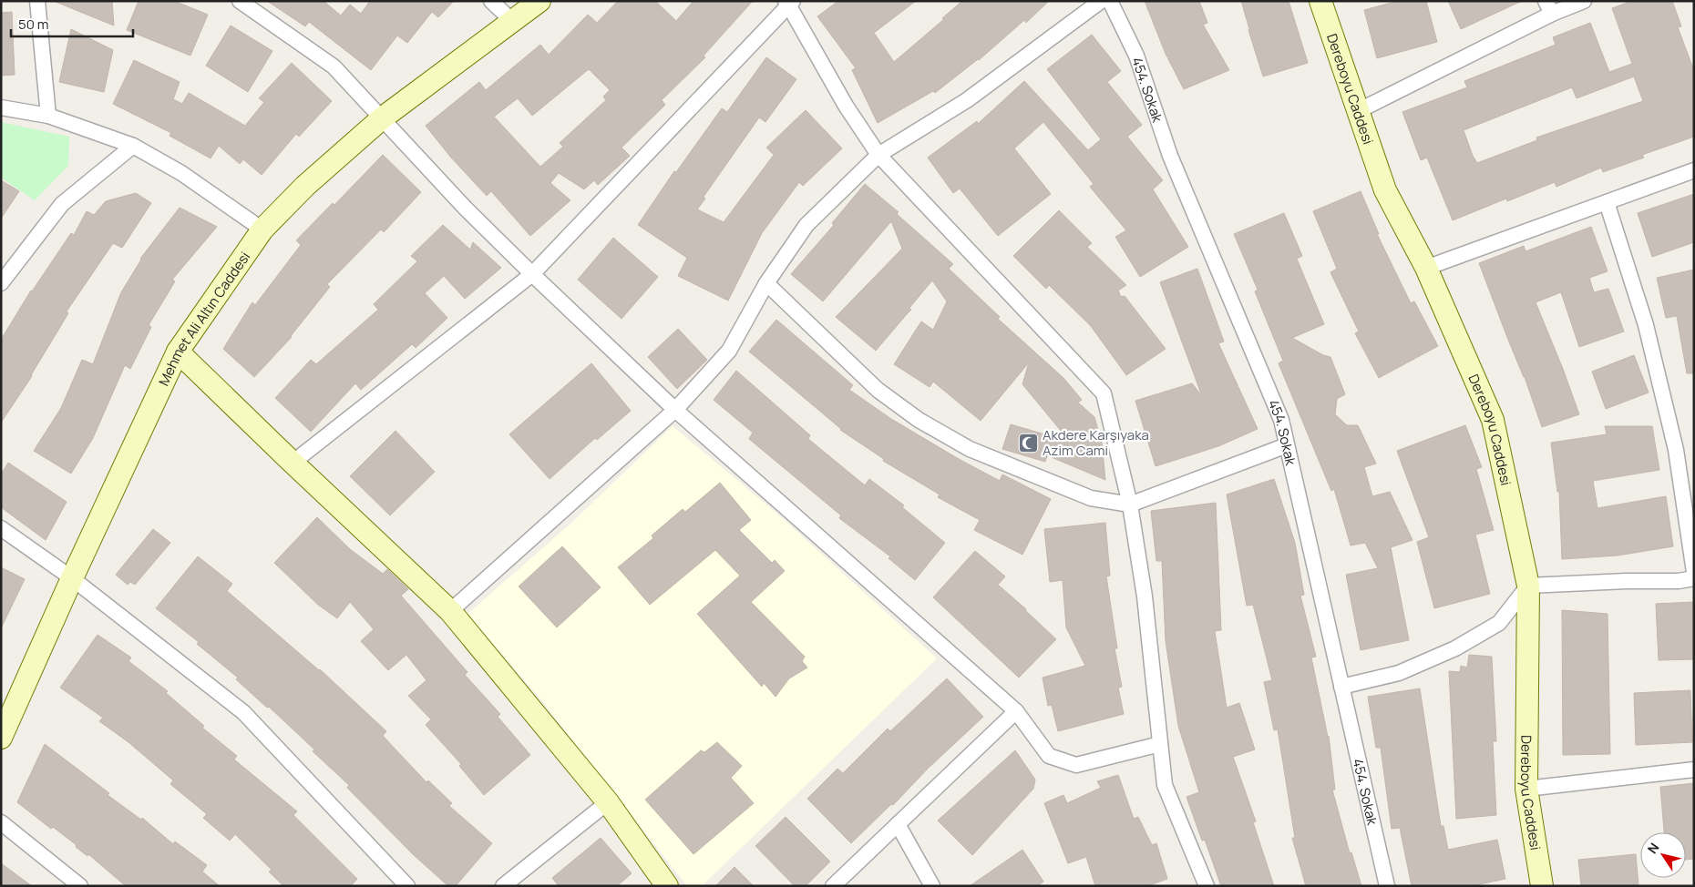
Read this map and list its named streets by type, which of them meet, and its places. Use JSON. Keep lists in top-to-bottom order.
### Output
{
  "streets": {
    "street": ["454. Sokak", "Dereboyu Caddesi", "Mehmet Ali Altın Caddesi"]
  },
  "places": {
    "mosque": ["Akdere Karşıyaka Azim Cami"]
  },
  "scale_bar": "50 m",
  "north": "top left"
}
